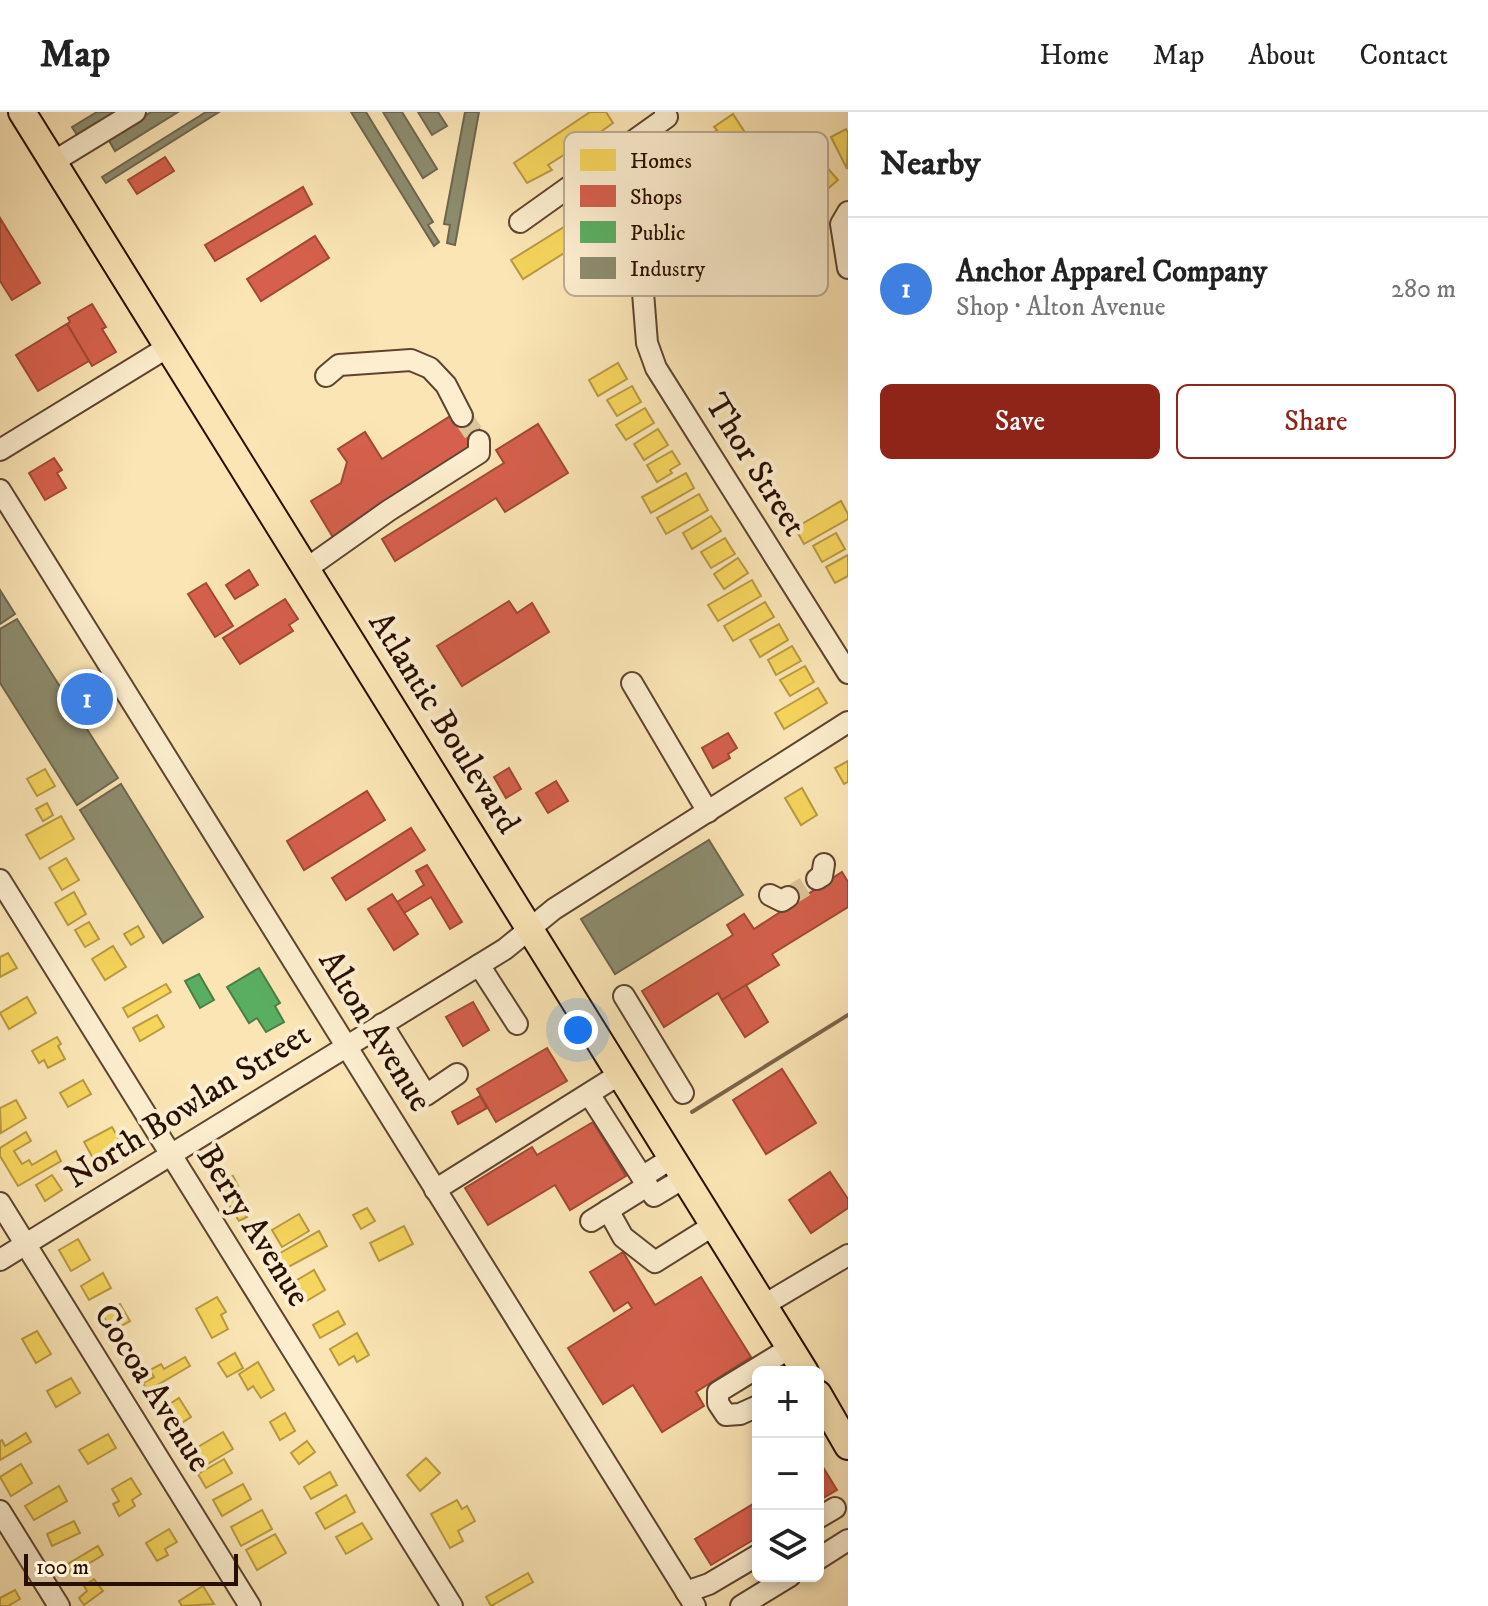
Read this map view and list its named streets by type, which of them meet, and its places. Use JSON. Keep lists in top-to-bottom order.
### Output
{
  "streets": {
    "main road": ["Atlantic Boulevard"],
    "street": [
      "Thor Street",
      "Alton Avenue",
      "North Bowlan Street",
      "Berry Avenue",
      "Cocoa Avenue"
    ]
  },
  "crossings": [
    ["Atlantic Boulevard", "North Bowlan Street"],
    ["Alton Avenue", "North Bowlan Street"],
    ["North Bowlan Street", "Berry Avenue"],
    ["North Bowlan Street", "Cocoa Avenue"]
  ],
  "legend": [
    "Homes",
    "Shops",
    "Public",
    "Industry"
  ],
  "scale_bar": "100 m",
  "page": {
    "header": "Map",
    "nav": [
      "Home",
      "Map",
      "About",
      "Contact"
    ],
    "heading": "Nearby",
    "list": [
      {
        "mark": "1",
        "name": "Anchor Apparel Company",
        "note": "Shop · Alton Avenue",
        "value": "280 m"
      }
    ],
    "buttons": ["Save", "Share"],
    "pins": "1",
    "map_buttons": ["+", "−"],
    "scale": "100 m"
  }
}
